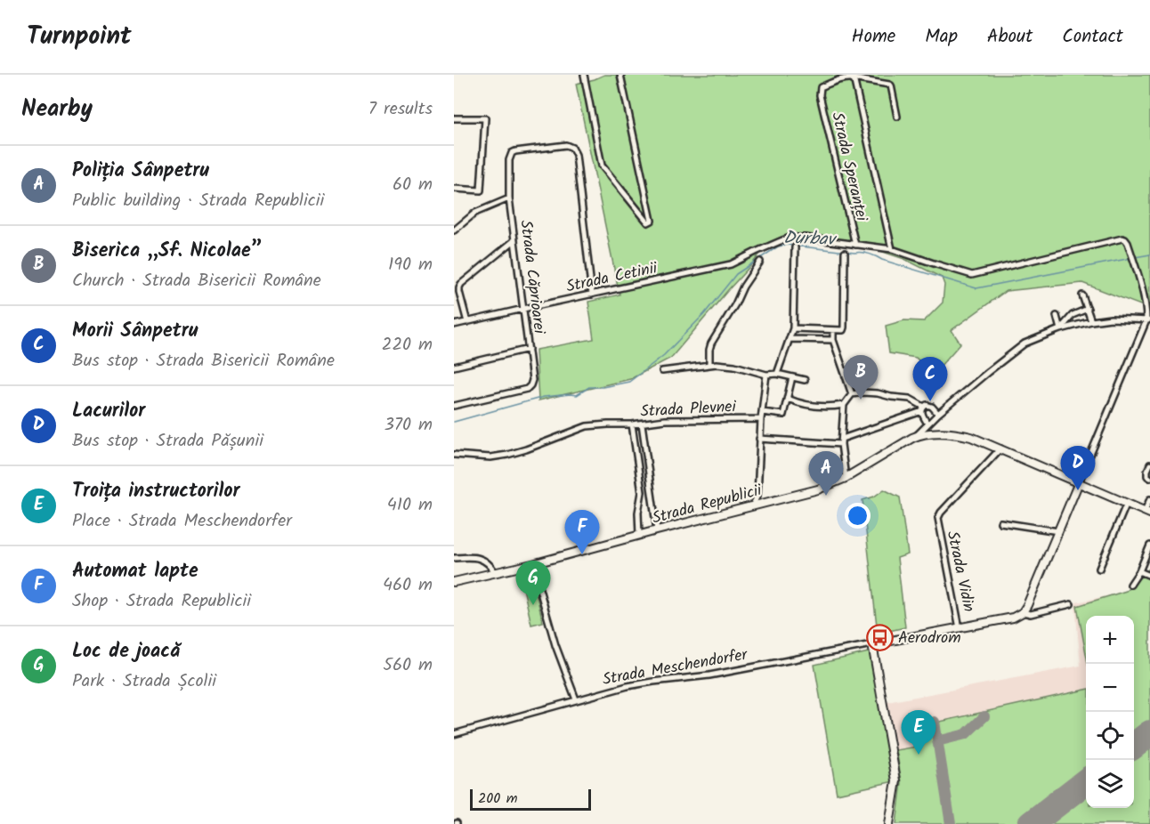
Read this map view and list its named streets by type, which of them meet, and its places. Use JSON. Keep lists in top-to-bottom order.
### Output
{
  "streets": {
    "main road": ["Strada Republicii", "Strada Meschendorfer"],
    "street": [
      "Strada Speranței",
      "Strada Căprioarei",
      "Strada Cetinii",
      "Strada Plevnei",
      "Strada Vidin"
    ]
  },
  "crossings": [
    ["Strada Speranței", "Strada Cetinii"],
    ["Strada Căprioarei", "Strada Cetinii"],
    ["Strada Plevnei", "Strada Republicii"],
    ["Strada Republicii", "Strada Vidin"],
    ["Strada Vidin", "Strada Meschendorfer"]
  ],
  "water": ["Durbav"],
  "places": {
    "bus stop": ["Aerodrom"]
  },
  "scale_bar": "200 m",
  "page": {
    "header": "Turnpoint",
    "nav": [
      "Home",
      "Map",
      "About",
      "Contact"
    ],
    "heading": ["Nearby", "7 results"],
    "list": [
      {
        "mark": "A",
        "name": "Poliția Sânpetru",
        "note": "Public building · Strada Republicii",
        "value": "60 m"
      },
      {
        "mark": "B",
        "name": "Biserica „Sf. Nicolae”",
        "note": "Church · Strada Bisericii Române",
        "value": "190 m"
      },
      {
        "mark": "C",
        "name": "Morii Sânpetru",
        "note": "Bus stop · Strada Bisericii Române",
        "value": "220 m"
      },
      {
        "mark": "D",
        "name": "Lacurilor",
        "note": "Bus stop · Strada Pășunii",
        "value": "370 m"
      },
      {
        "mark": "E",
        "name": "Troița instructorilor",
        "note": "Place · Strada Meschendorfer",
        "value": "410 m"
      },
      {
        "mark": "F",
        "name": "Automat lapte",
        "note": "Shop · Strada Republicii",
        "value": "460 m"
      },
      {
        "mark": "G",
        "name": "Loc de joacă",
        "note": "Park · Strada Școlii",
        "value": "560 m"
      }
    ],
    "pins": [
      "B",
      "C",
      "D",
      "A",
      "F",
      "G",
      "E"
    ],
    "map_buttons": ["+", "−"],
    "scale": "200 m"
  }
}
